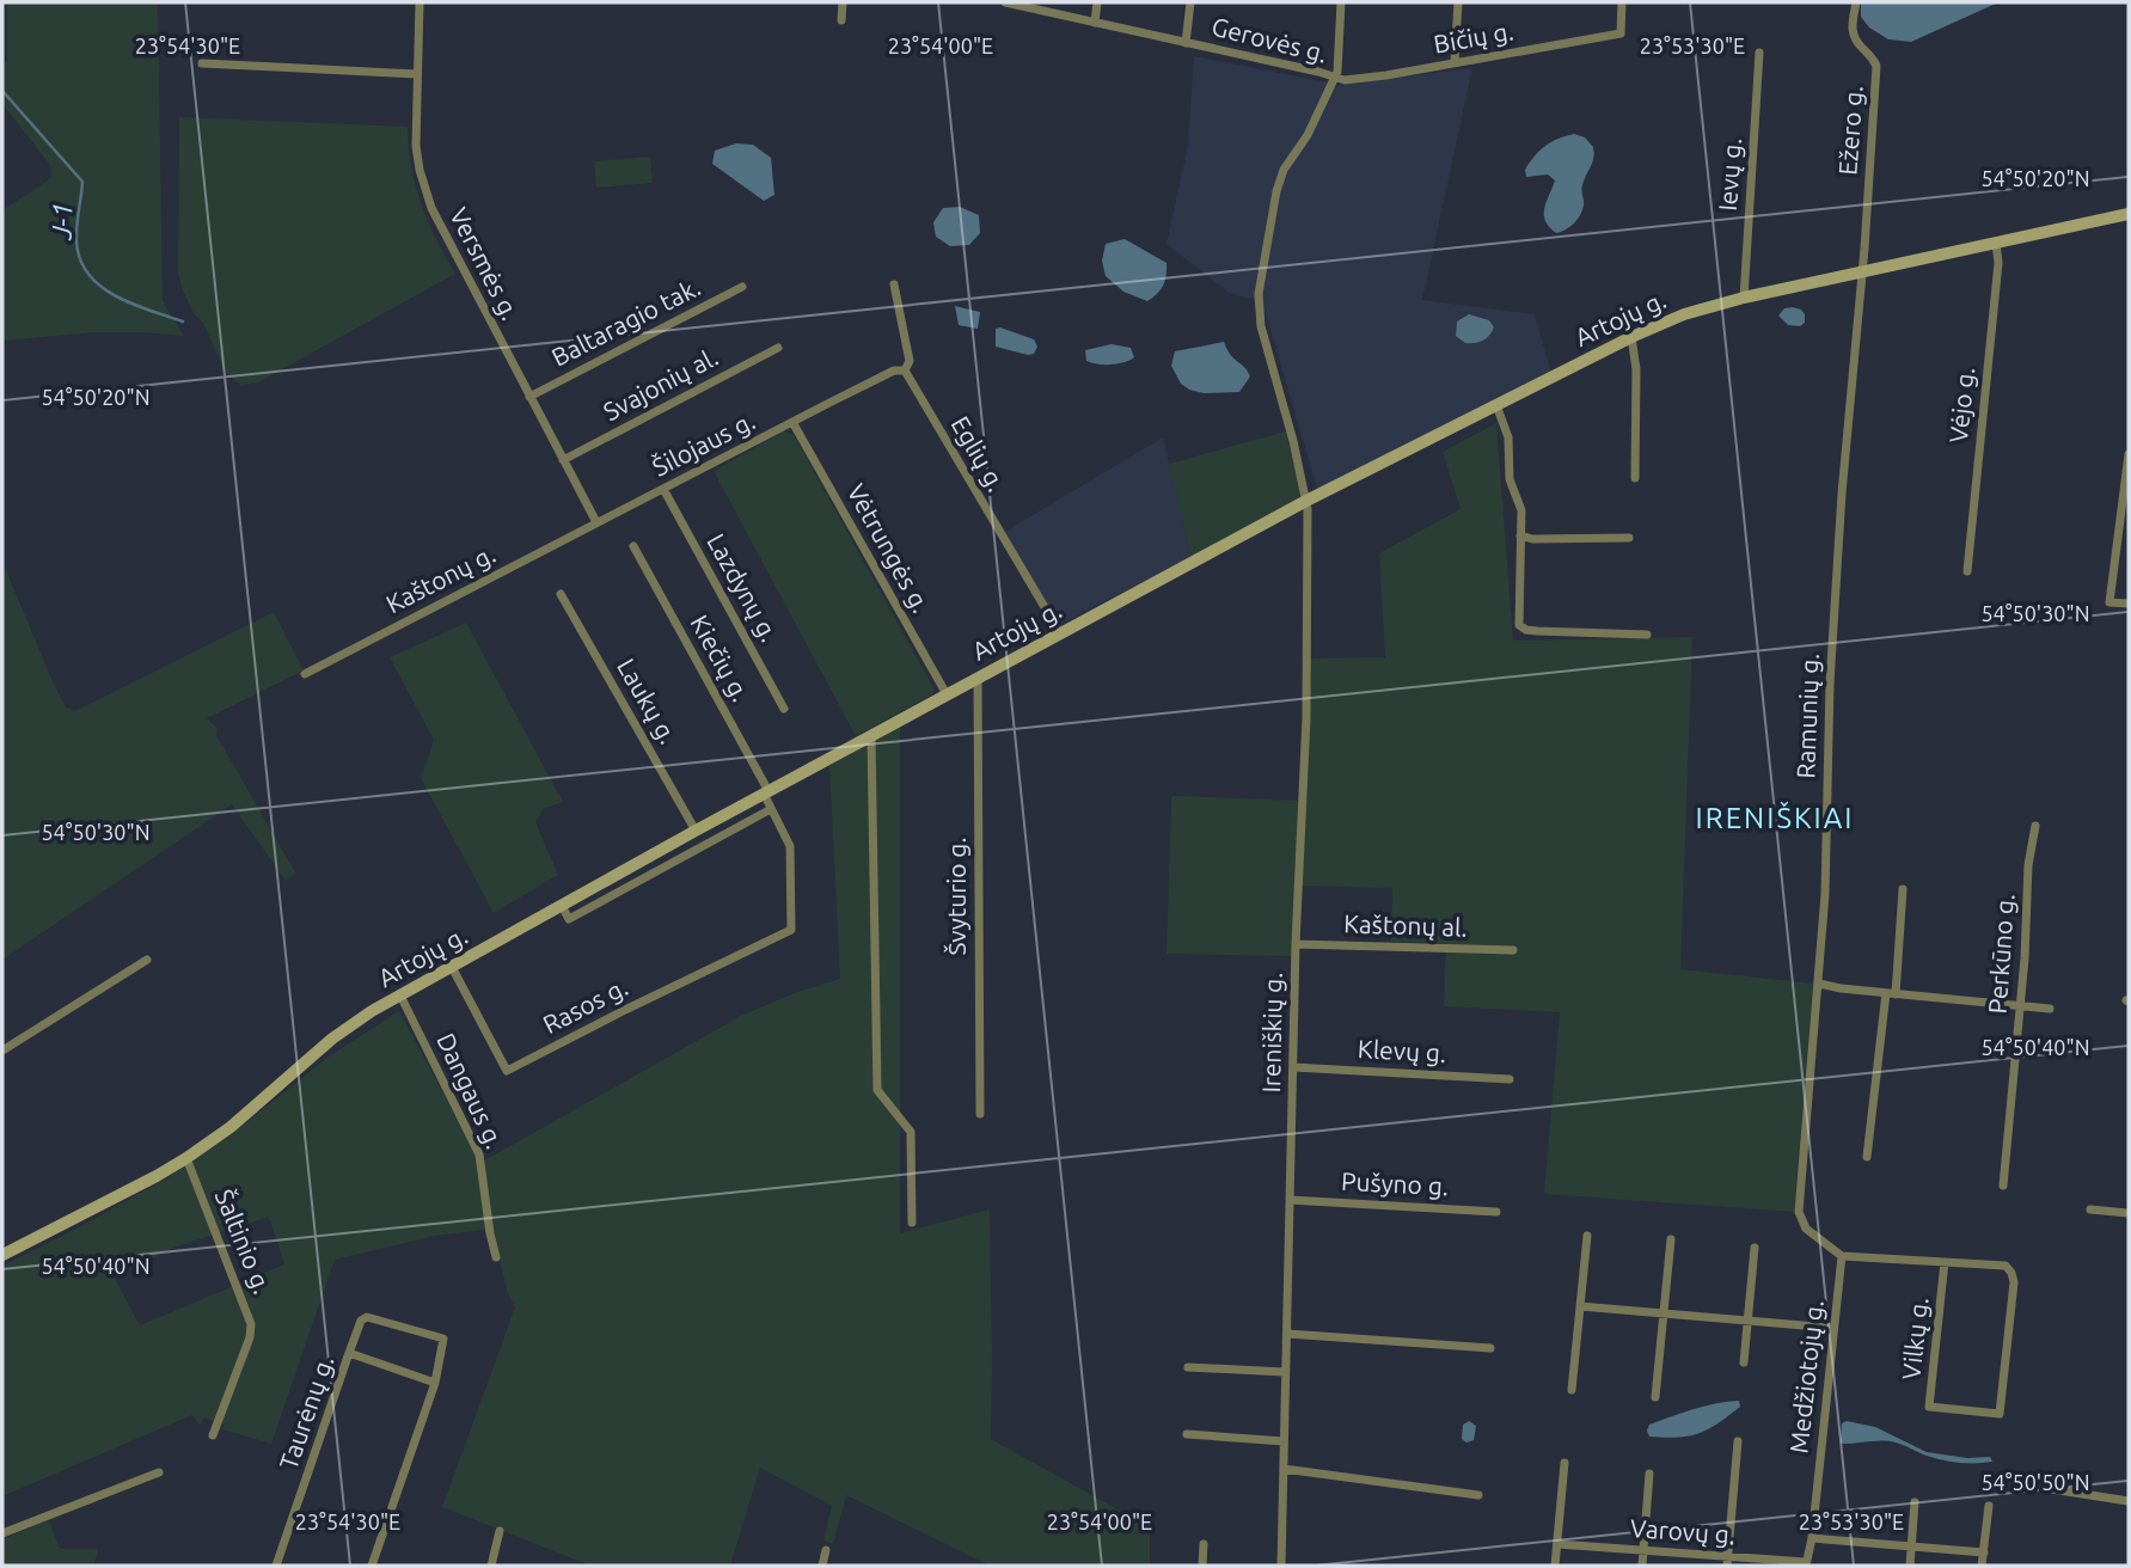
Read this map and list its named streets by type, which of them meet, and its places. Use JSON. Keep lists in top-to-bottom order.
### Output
{
  "streets": {
    "main road": ["Artojų g."],
    "street": [
      "Bičių g.",
      "Gerovės g.",
      "Ežero g.",
      "Ievų g.",
      "Versmės g.",
      "Baltaragio tak.",
      "Svajonių al.",
      "Vėjo g.",
      "Šilojaus g.",
      "Eglių g.",
      "Vėtrungės g.",
      "Kaštonų g.",
      "Lazdynų g.",
      "Kiečių g.",
      "Laukų g.",
      "Ramunių g.",
      "Švyturio g.",
      "Kaštonų al.",
      "Perkūno g.",
      "Rasos g.",
      "Ireniškių g.",
      "Klevų g.",
      "Dangaus g.",
      "Pušyno g.",
      "Šaltinio g.",
      "Vilkų g.",
      "Medžiotojų g.",
      "Taurėnų g.",
      "Varovų g."
    ]
  },
  "crossings": [
    ["Bičių g.", "Gerovės g."],
    ["Gerovės g.", "Artojų g."],
    ["Gerovės g.", "Ireniškių g."],
    ["Ežero g.", "Artojų g."],
    ["Ežero g.", "Ramunių g."],
    ["Ievų g.", "Artojų g."],
    ["Versmės g.", "Baltaragio tak."],
    ["Versmės g.", "Svajonių al."],
    ["Versmės g.", "Šilojaus g."],
    ["Versmės g.", "Kaštonų g."],
    ["Artojų g.", "Vėjo g."],
    ["Artojų g.", "Eglių g."],
    ["Artojų g.", "Vėtrungės g."],
    ["Artojų g.", "Kiečių g."],
    ["Artojų g.", "Laukų g."],
    ["Artojų g.", "Ramunių g."],
    ["Artojų g.", "Švyturio g."],
    ["Artojų g.", "Rasos g."],
    ["Artojų g.", "Ireniškių g."],
    ["Artojų g.", "Dangaus g."],
    ["Artojų g.", "Šaltinio g."],
    ["Šilojaus g.", "Eglių g."],
    ["Šilojaus g.", "Vėtrungės g."],
    ["Šilojaus g.", "Kaštonų g."],
    ["Šilojaus g.", "Lazdynų g."],
    ["Kiečių g.", "Rasos g."],
    ["Ramunių g.", "Medžiotojų g."],
    ["Kaštonų al.", "Ireniškių g."],
    ["Ireniškių g.", "Klevų g."],
    ["Ireniškių g.", "Pušyno g."],
    ["Medžiotojų g.", "Varovų g."]
  ],
  "districts": ["IRENIŠKIAI"],
  "water": ["J-1"],
  "coordinates": [
    "23°54'30\"E",
    "23°54'00\"E",
    "23°53'30\"E",
    "54°50'20\"N",
    "54°50'30\"N",
    "54°50'40\"N",
    "54°50'50\"N"
  ]
}
